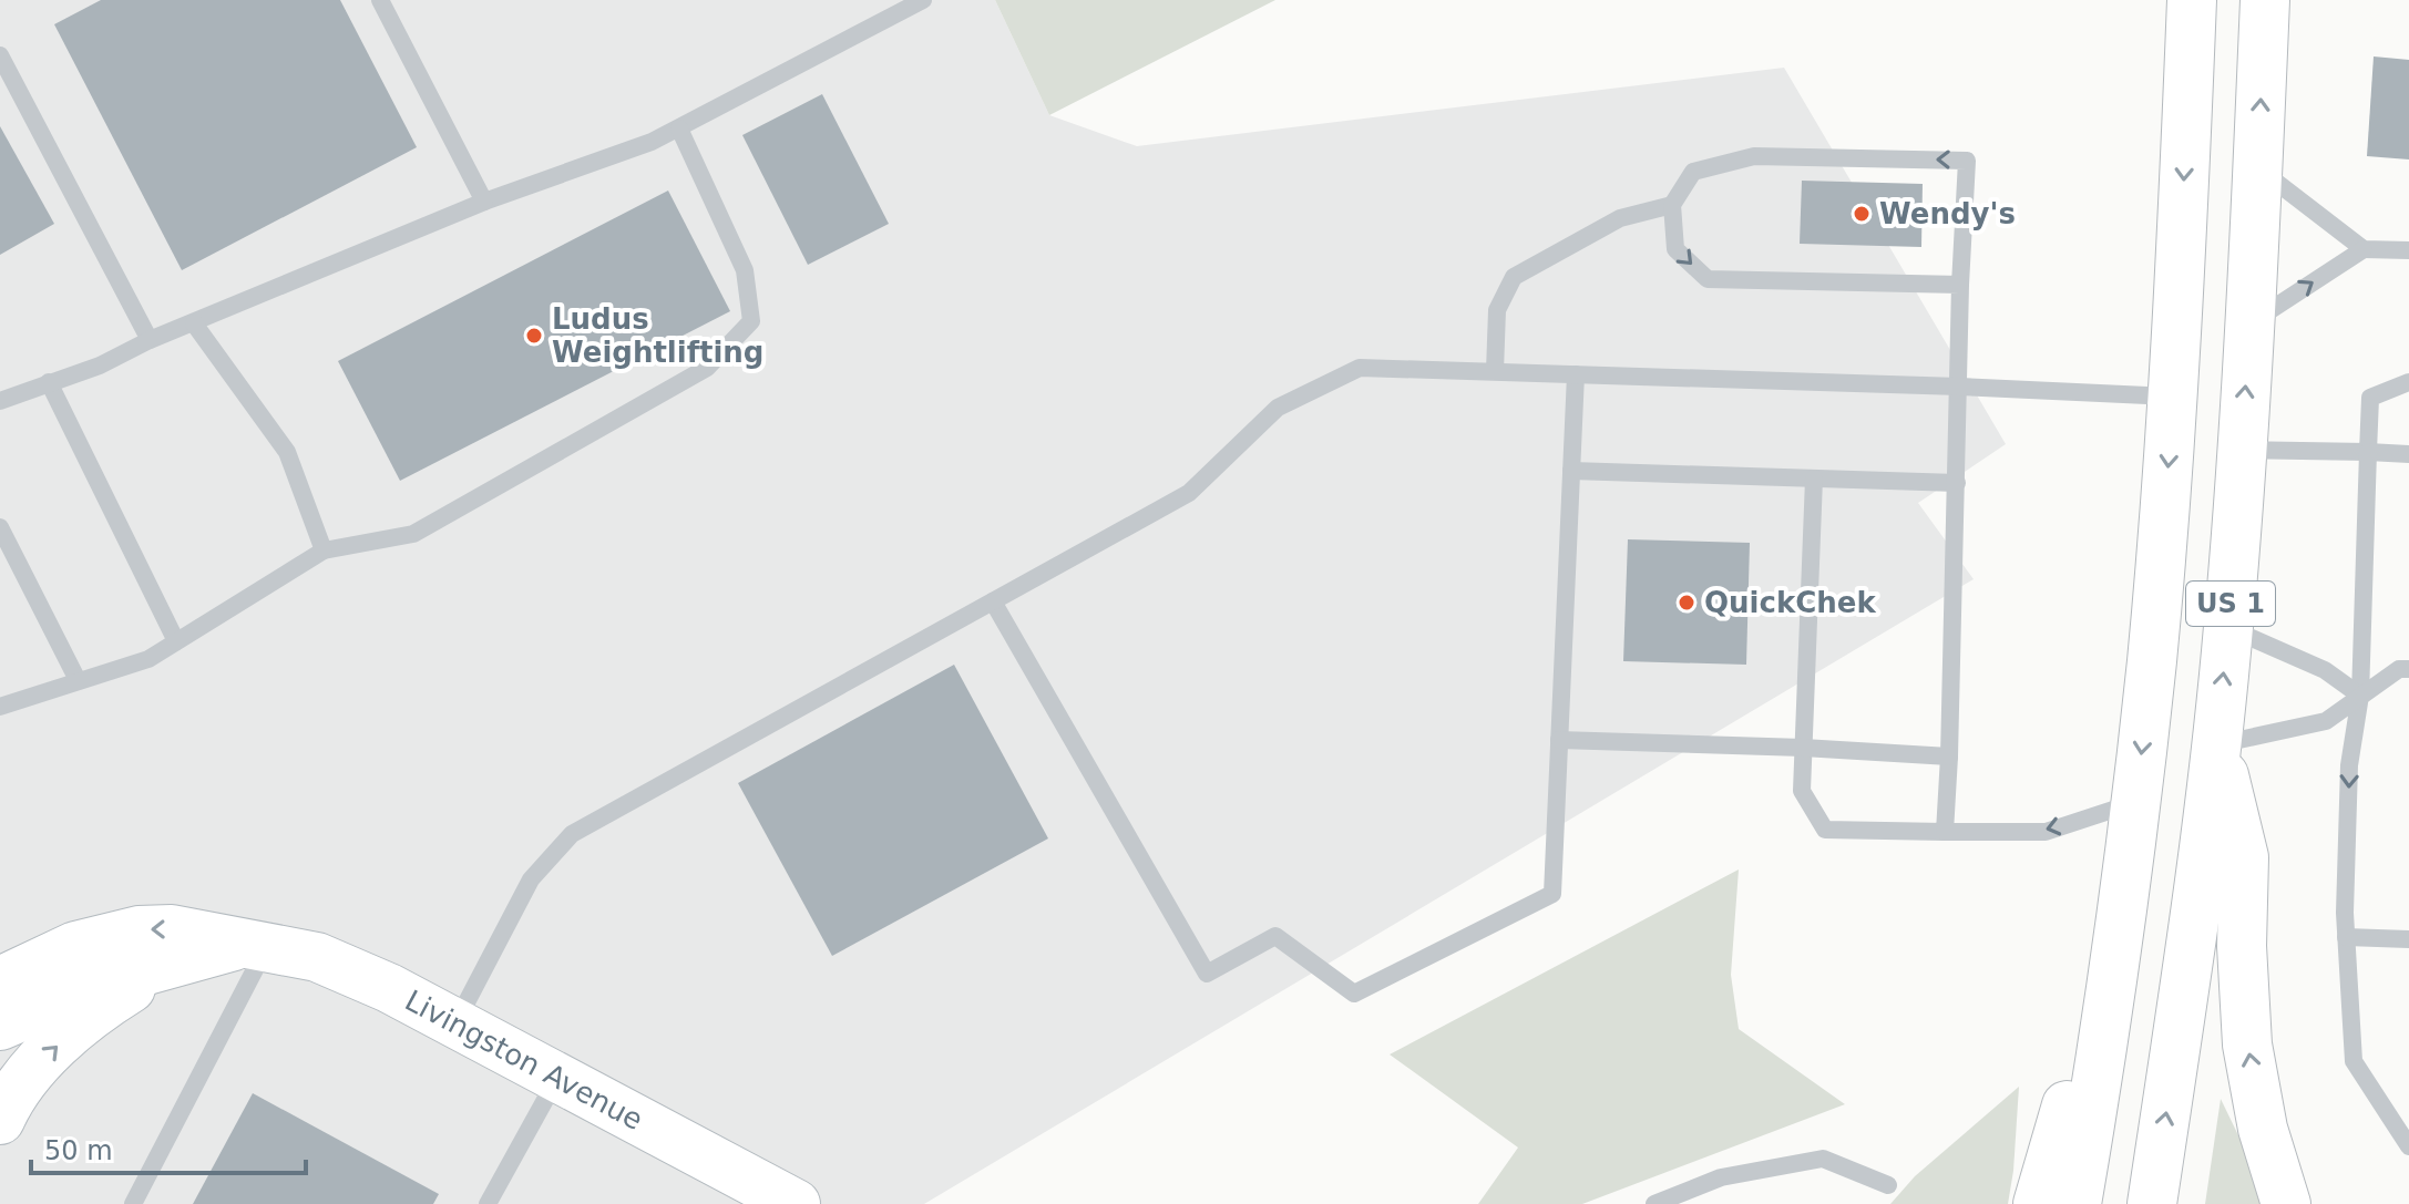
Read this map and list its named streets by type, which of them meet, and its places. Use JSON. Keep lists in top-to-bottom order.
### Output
{
  "streets": {
    "main road": ["US 1", "Livingston Avenue"]
  },
  "places": ["Wendy's", "Ludus Weightlifting", "QuickChek"],
  "scale_bar": "50 m"
}
